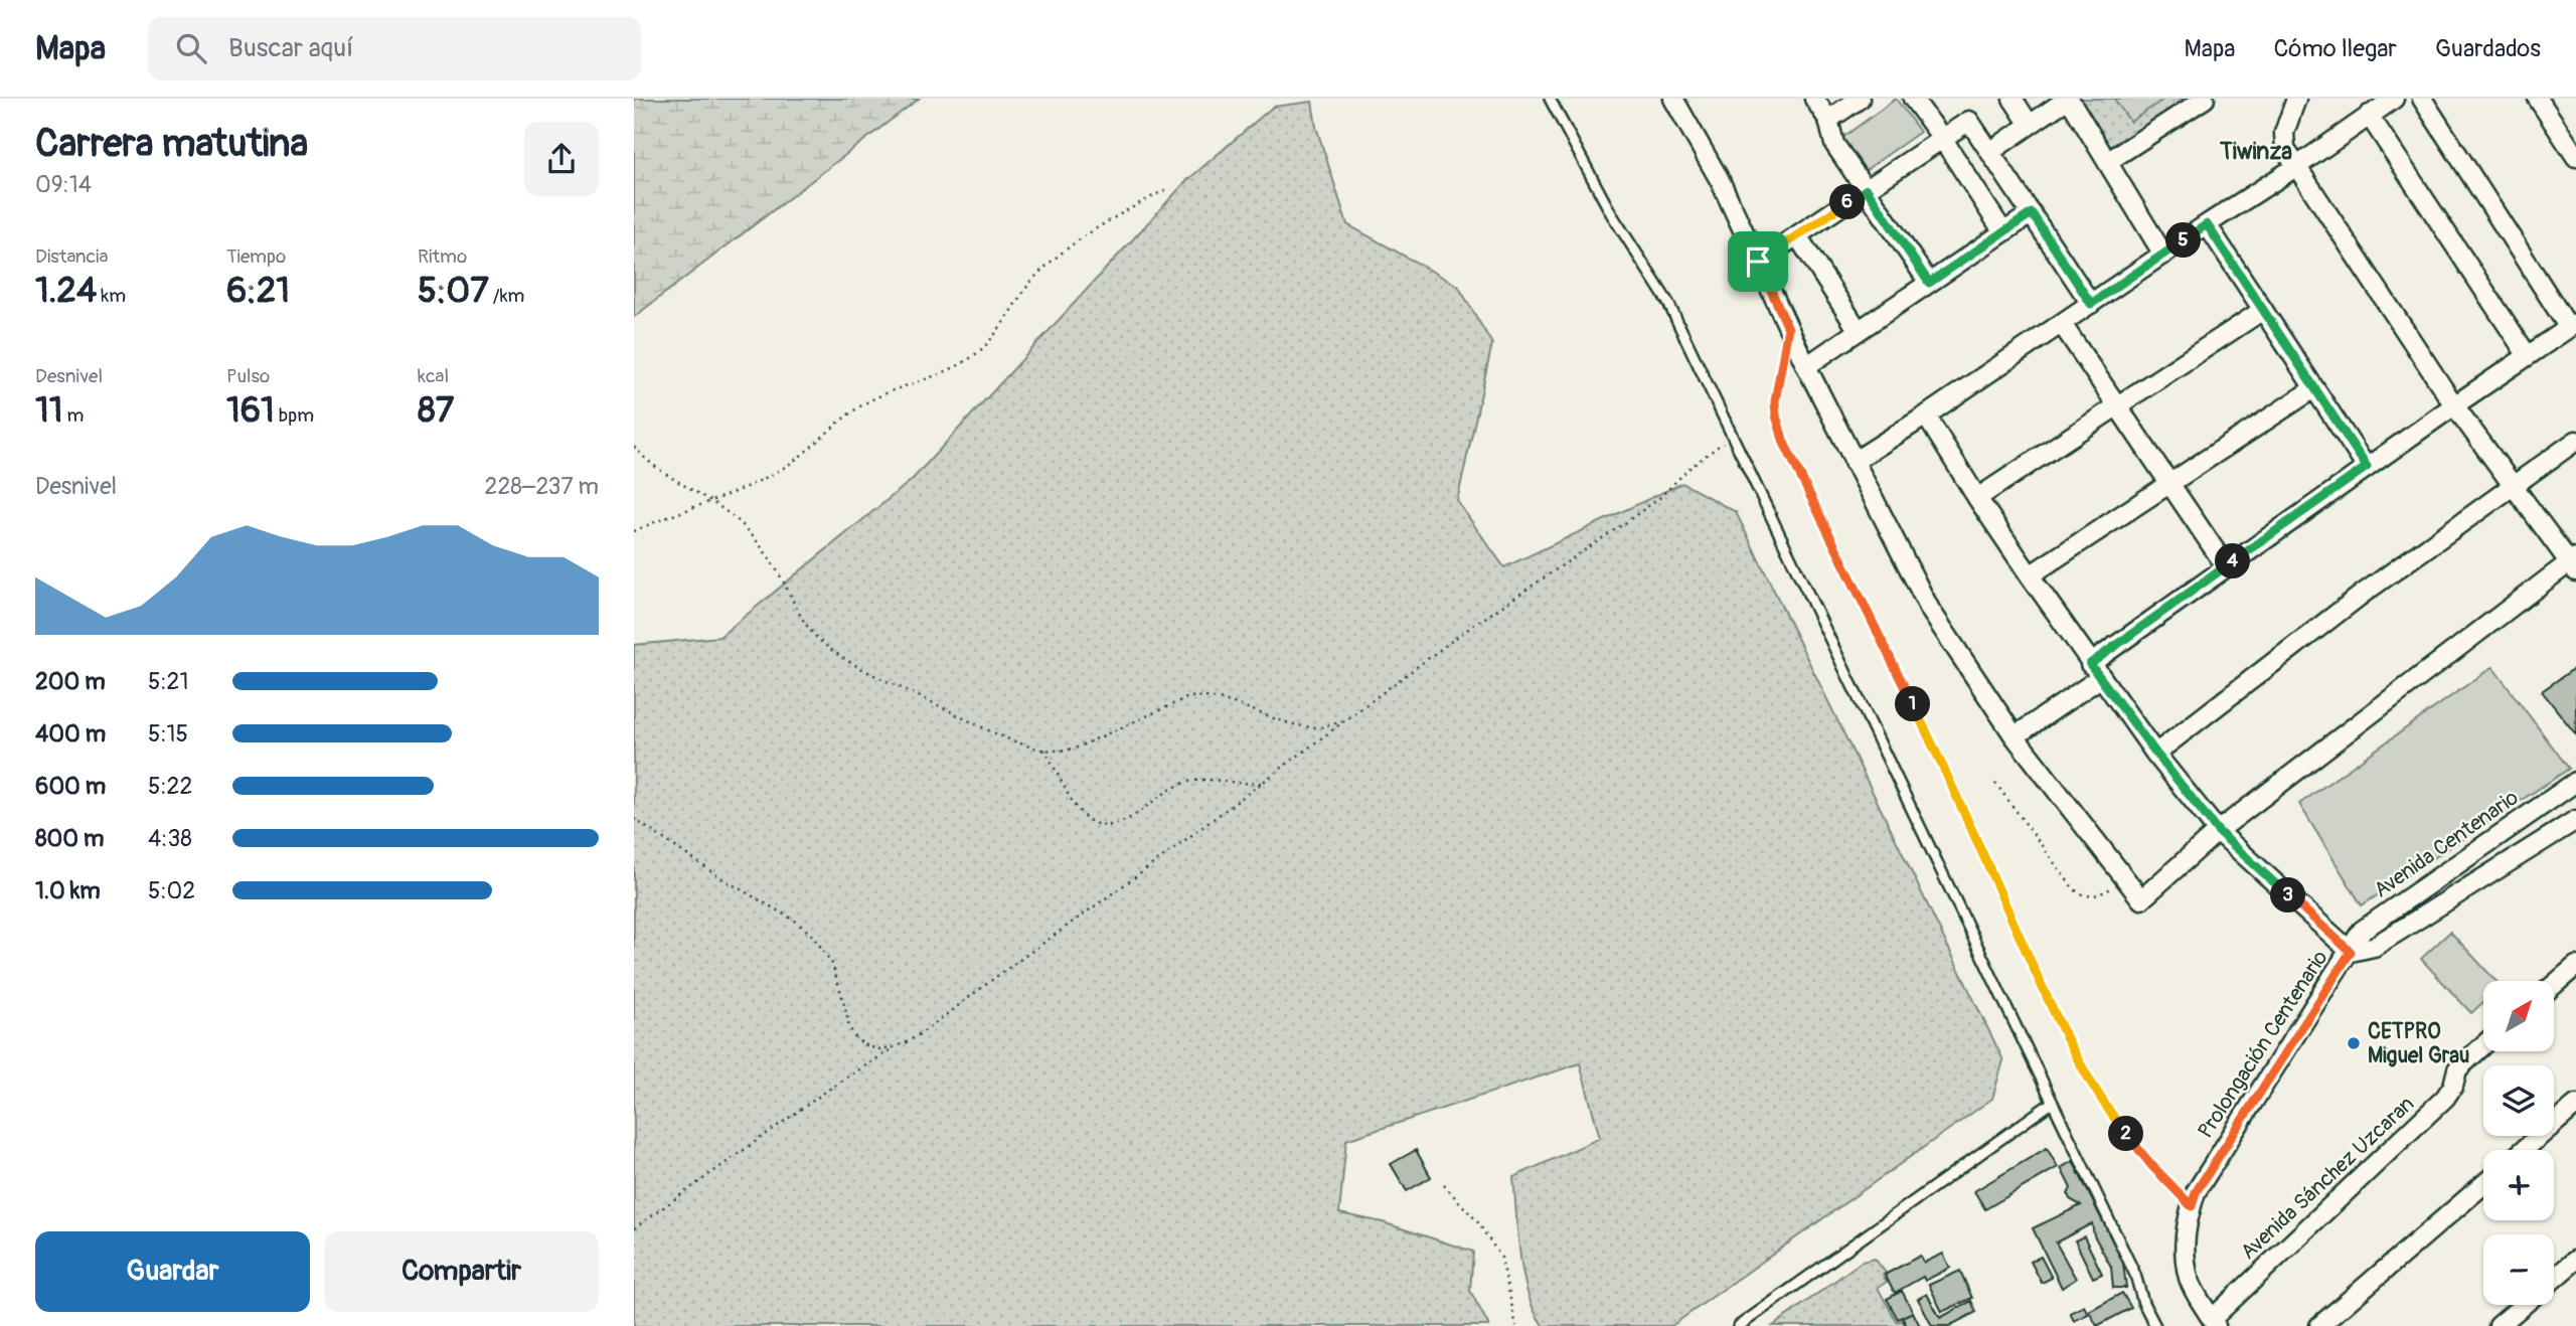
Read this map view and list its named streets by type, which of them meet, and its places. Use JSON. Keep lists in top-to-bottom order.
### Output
{
  "streets": {
    "street": ["Avenida Centenario", "Prolongación Centenario", "Avenida Sánchez Uzcaran"]
  },
  "crossings": [
    ["Avenida Centenario", "Prolongación Centenario"],
    ["Prolongación Centenario", "Avenida Sánchez Uzcaran"]
  ],
  "districts": ["Tiwinza"],
  "places": ["CETPRO Miguel Grau"],
  "north": "top right",
  "page": {
    "header": "Mapa",
    "search": "Buscar aquí",
    "nav": ["Mapa", "Cómo llegar", "Guardados"],
    "heading": ["Carrera matutina", "09:14"],
    "pins": [
      "6",
      "5",
      "4",
      "1",
      "3",
      "2"
    ],
    "stats": [
      ["Distancia", "1.24 km"],
      ["Tiempo", "6:21"],
      ["Ritmo", "5:07 /km"],
      ["Desnivel", "11 m"],
      ["Pulso", "161 bpm"],
      ["kcal", "87"]
    ],
    "chart": ["Desnivel", "228–237 m"],
    "list": [
      {
        "name": "200 m",
        "note": "5:21"
      },
      {
        "name": "400 m",
        "note": "5:15"
      },
      {
        "name": "600 m",
        "note": "5:22"
      },
      {
        "name": "800 m",
        "note": "4:38"
      },
      {
        "name": "1.0 km",
        "note": "5:02"
      }
    ],
    "map_buttons": ["+", "−"],
    "buttons": ["Guardar", "Compartir"]
  }
}
